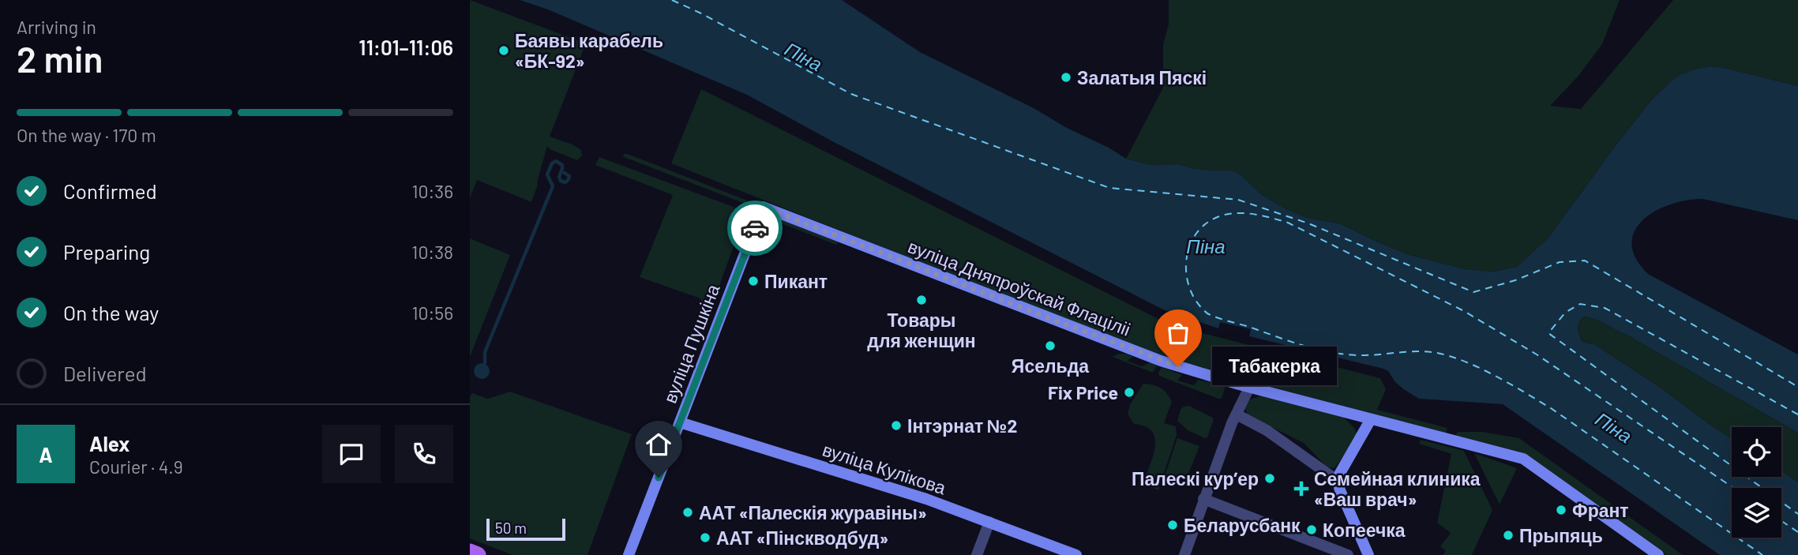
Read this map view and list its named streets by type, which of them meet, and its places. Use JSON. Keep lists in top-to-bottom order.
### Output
{
  "streets": {
    "street": ["вуліца Дняпроўскай Флаціліі", "вуліца Пушкіна", "вуліца Кулікова"]
  },
  "crossings": [
    ["вуліца Дняпроўскай Флаціліі", "вуліца Пушкіна"],
    ["вуліца Пушкіна", "вуліца Кулікова"]
  ],
  "water": ["Піна"],
  "places": {
    "other": [
      "Баявы карабель «БК-92»",
      "Залатыя Пяскі",
      "Пикант",
      "Товары для женщин",
      "Ясельда",
      "Табакерка",
      "Fix Price",
      "Інтэрнат №2",
      "Палескі курʼер",
      "Франт",
      "ААТ «Палескія журавіны»",
      "Беларусбанк",
      "Копеечка",
      "Прыпяць",
      "ААТ «Пінскводбуд»"
    ],
    "health": ["Семейная клиника «Ваш врач»"]
  },
  "scale_bar": "50 m",
  "page": {
    "heading": ["2 min", "Arriving in", "11:01–11:06"],
    "panel": ["Alex", "Courier · 4.9"],
    "bar": "On the way · 170 m",
    "list": [
      ["Confirmed", "10:36"],
      ["Preparing", "10:38"],
      ["On the way", "10:56"],
      "Delivered"
    ],
    "bubble": "Табакерка",
    "round": "A",
    "scale": "50 m"
  }
}
